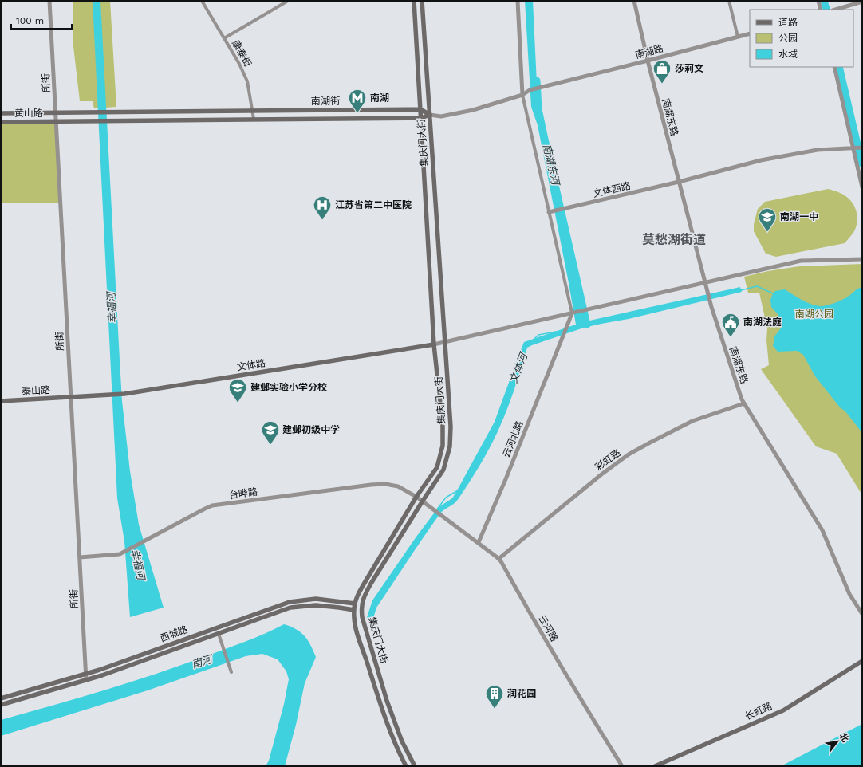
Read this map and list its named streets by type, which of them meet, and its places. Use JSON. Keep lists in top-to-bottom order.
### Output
{
  "streets": {
    "main road": [
      "南湖街",
      "黄山路",
      "集庆门大街",
      "文体路",
      "泰山路",
      "西城路",
      "长虹路"
    ],
    "street": [
      "南湖路",
      "康泰街",
      "所街",
      "南湖东路",
      "文体西路",
      "云河北路",
      "彩虹路",
      "台晔路",
      "云河路"
    ]
  },
  "crossings": [
    ["南湖路", "南湖东路"],
    ["康泰街", "南湖街"],
    ["所街", "南湖街"],
    ["所街", "黄山路"],
    ["所街", "文体路"],
    ["所街", "泰山路"],
    ["所街", "台晔路"],
    ["所街", "西城路"],
    ["南湖街", "黄山路"],
    ["南湖街", "集庆门大街"],
    ["南湖东路", "文体西路"],
    ["南湖东路", "彩虹路"],
    ["集庆门大街", "文体路"],
    ["集庆门大街", "台晔路"],
    ["集庆门大街", "西城路"],
    ["文体路", "泰山路"],
    ["云河北路", "云河路"],
    ["彩虹路", "云河路"],
    ["台晔路", "云河路"]
  ],
  "districts": ["莫愁湖街道"],
  "water": [
    "南湖东河",
    "幸福河",
    "文体河",
    "南河"
  ],
  "parks": ["南湖公园"],
  "places": {
    "shop": ["莎莉文"],
    "metro station": ["南湖"],
    "hospital": ["江苏省第二中医院"],
    "school or university": ["南湖一中", "建邺实验小学分校", "建邺初级中学"],
    "public building": ["南湖法庭"],
    "building": ["润花园"]
  },
  "legend": ["道路", "公园", "水域"],
  "scale_bar": "100 m",
  "north": "top right"
}
